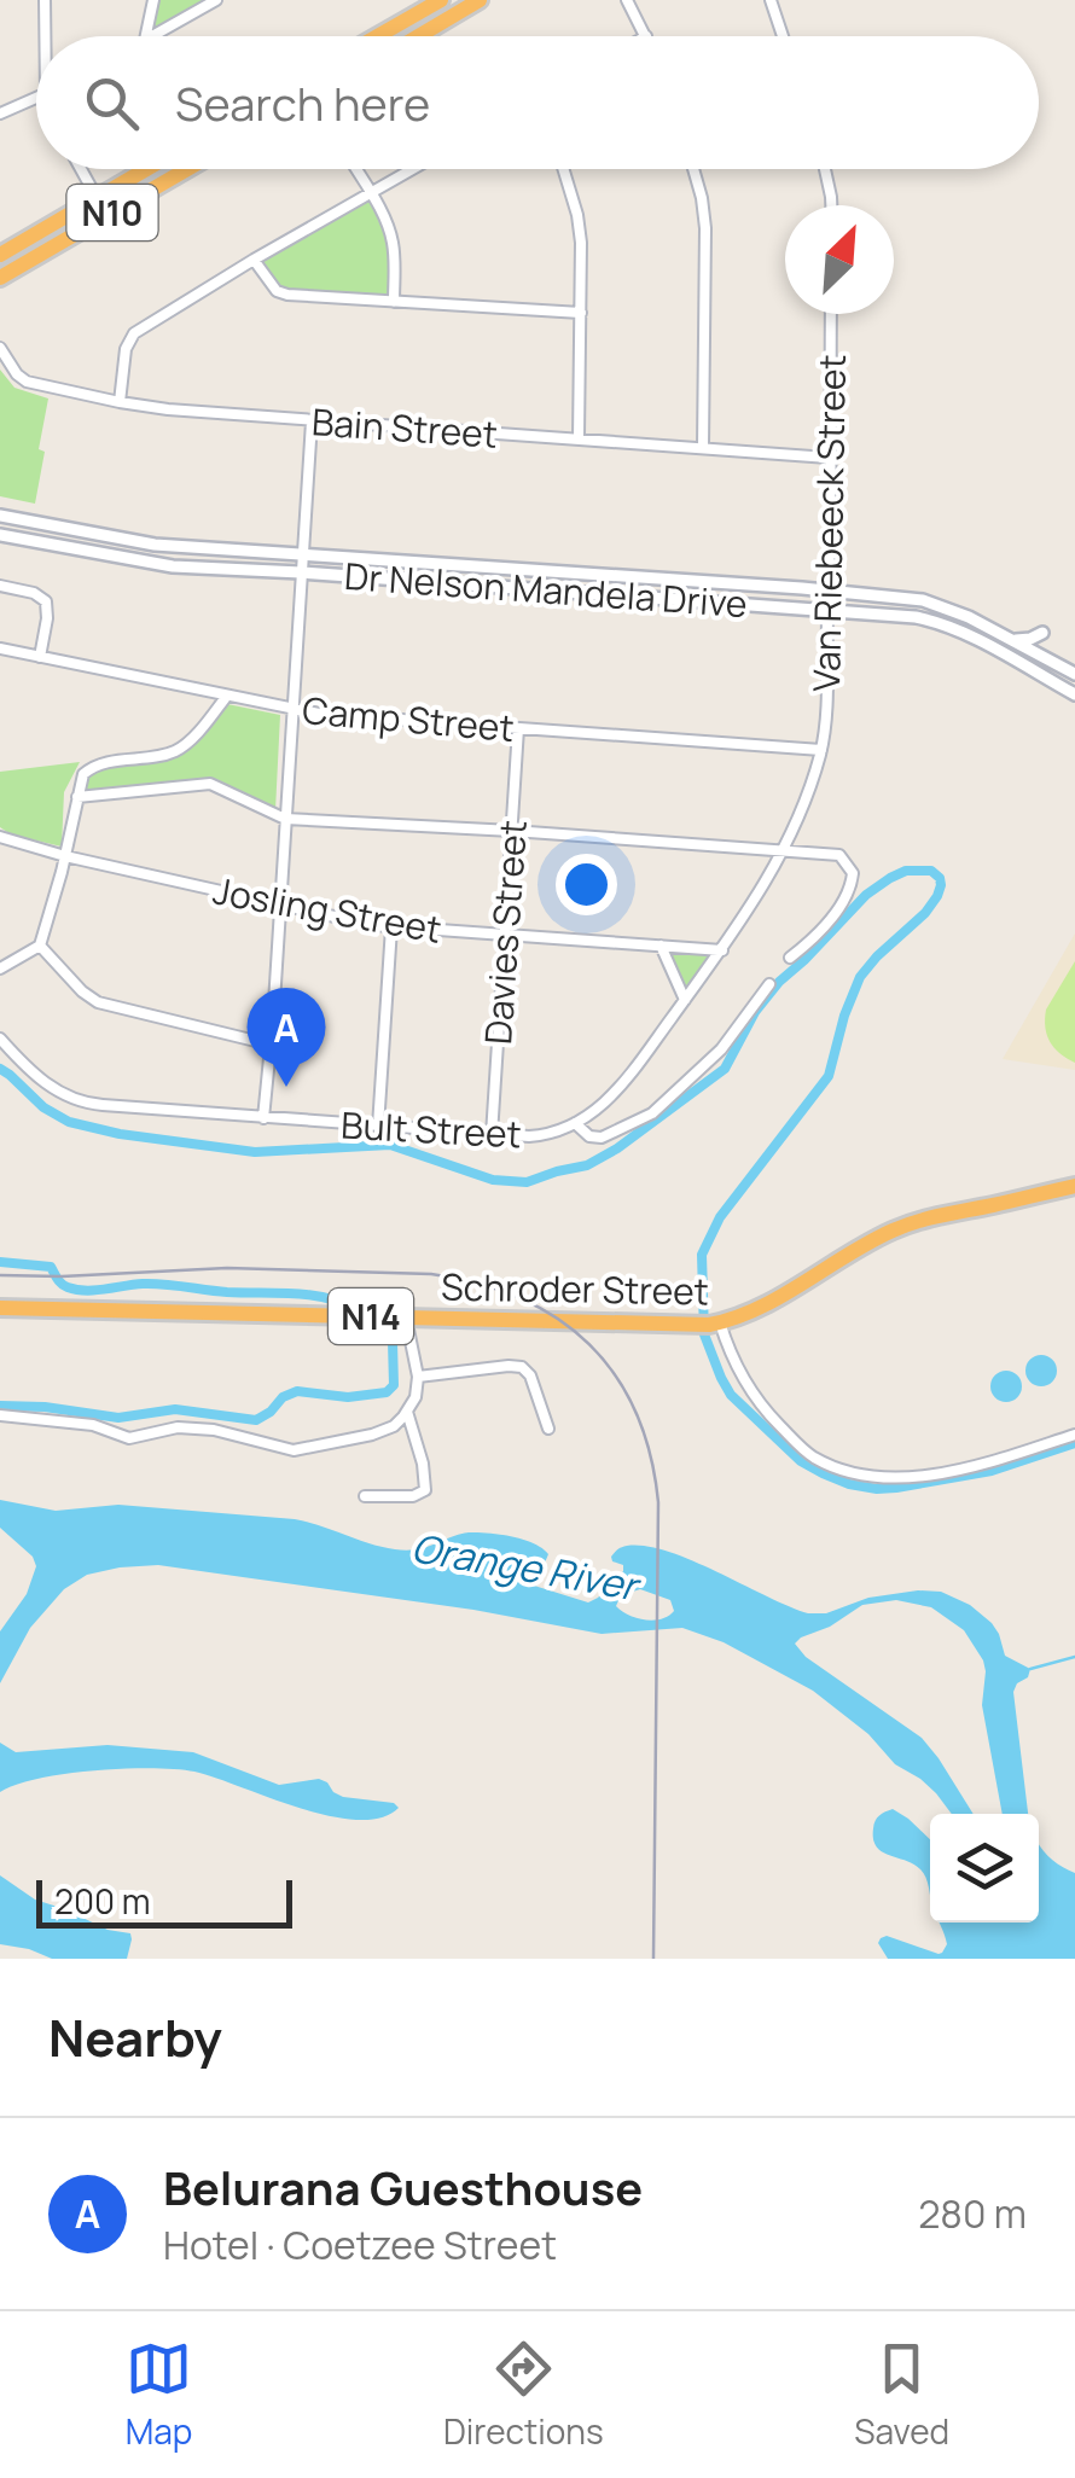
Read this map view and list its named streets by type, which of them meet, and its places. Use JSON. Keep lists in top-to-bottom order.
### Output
{
  "streets": {
    "highway": ["N10", "Schroder Street", "N14"],
    "street": [
      "Bain Street",
      "Van Riebeeck Street",
      "Dr Nelson Mandela Drive",
      "Camp Street",
      "Josling Street",
      "Davies Street",
      "Bult Street"
    ]
  },
  "crossings": [
    ["Bain Street", "Van Riebeeck Street"],
    ["Van Riebeeck Street", "Dr Nelson Mandela Drive"],
    ["Van Riebeeck Street", "Camp Street"],
    ["Van Riebeeck Street", "Bult Street"],
    ["Camp Street", "Davies Street"],
    ["Camp Street", "Bult Street"],
    ["Josling Street", "Davies Street"],
    ["Josling Street", "Bult Street"],
    ["Davies Street", "Bult Street"]
  ],
  "water": ["Orange River"],
  "scale_bar": "200 m",
  "north": "top right",
  "page": {
    "search": "Search here",
    "pins": "A",
    "scale": "200 m",
    "heading": "Nearby",
    "list": [
      {
        "mark": "A",
        "name": "Belurana Guesthouse",
        "note": "Hotel · Coetzee Street",
        "value": "280 m"
      }
    ],
    "nav": ["Map", "Directions", "Saved"]
  }
}
